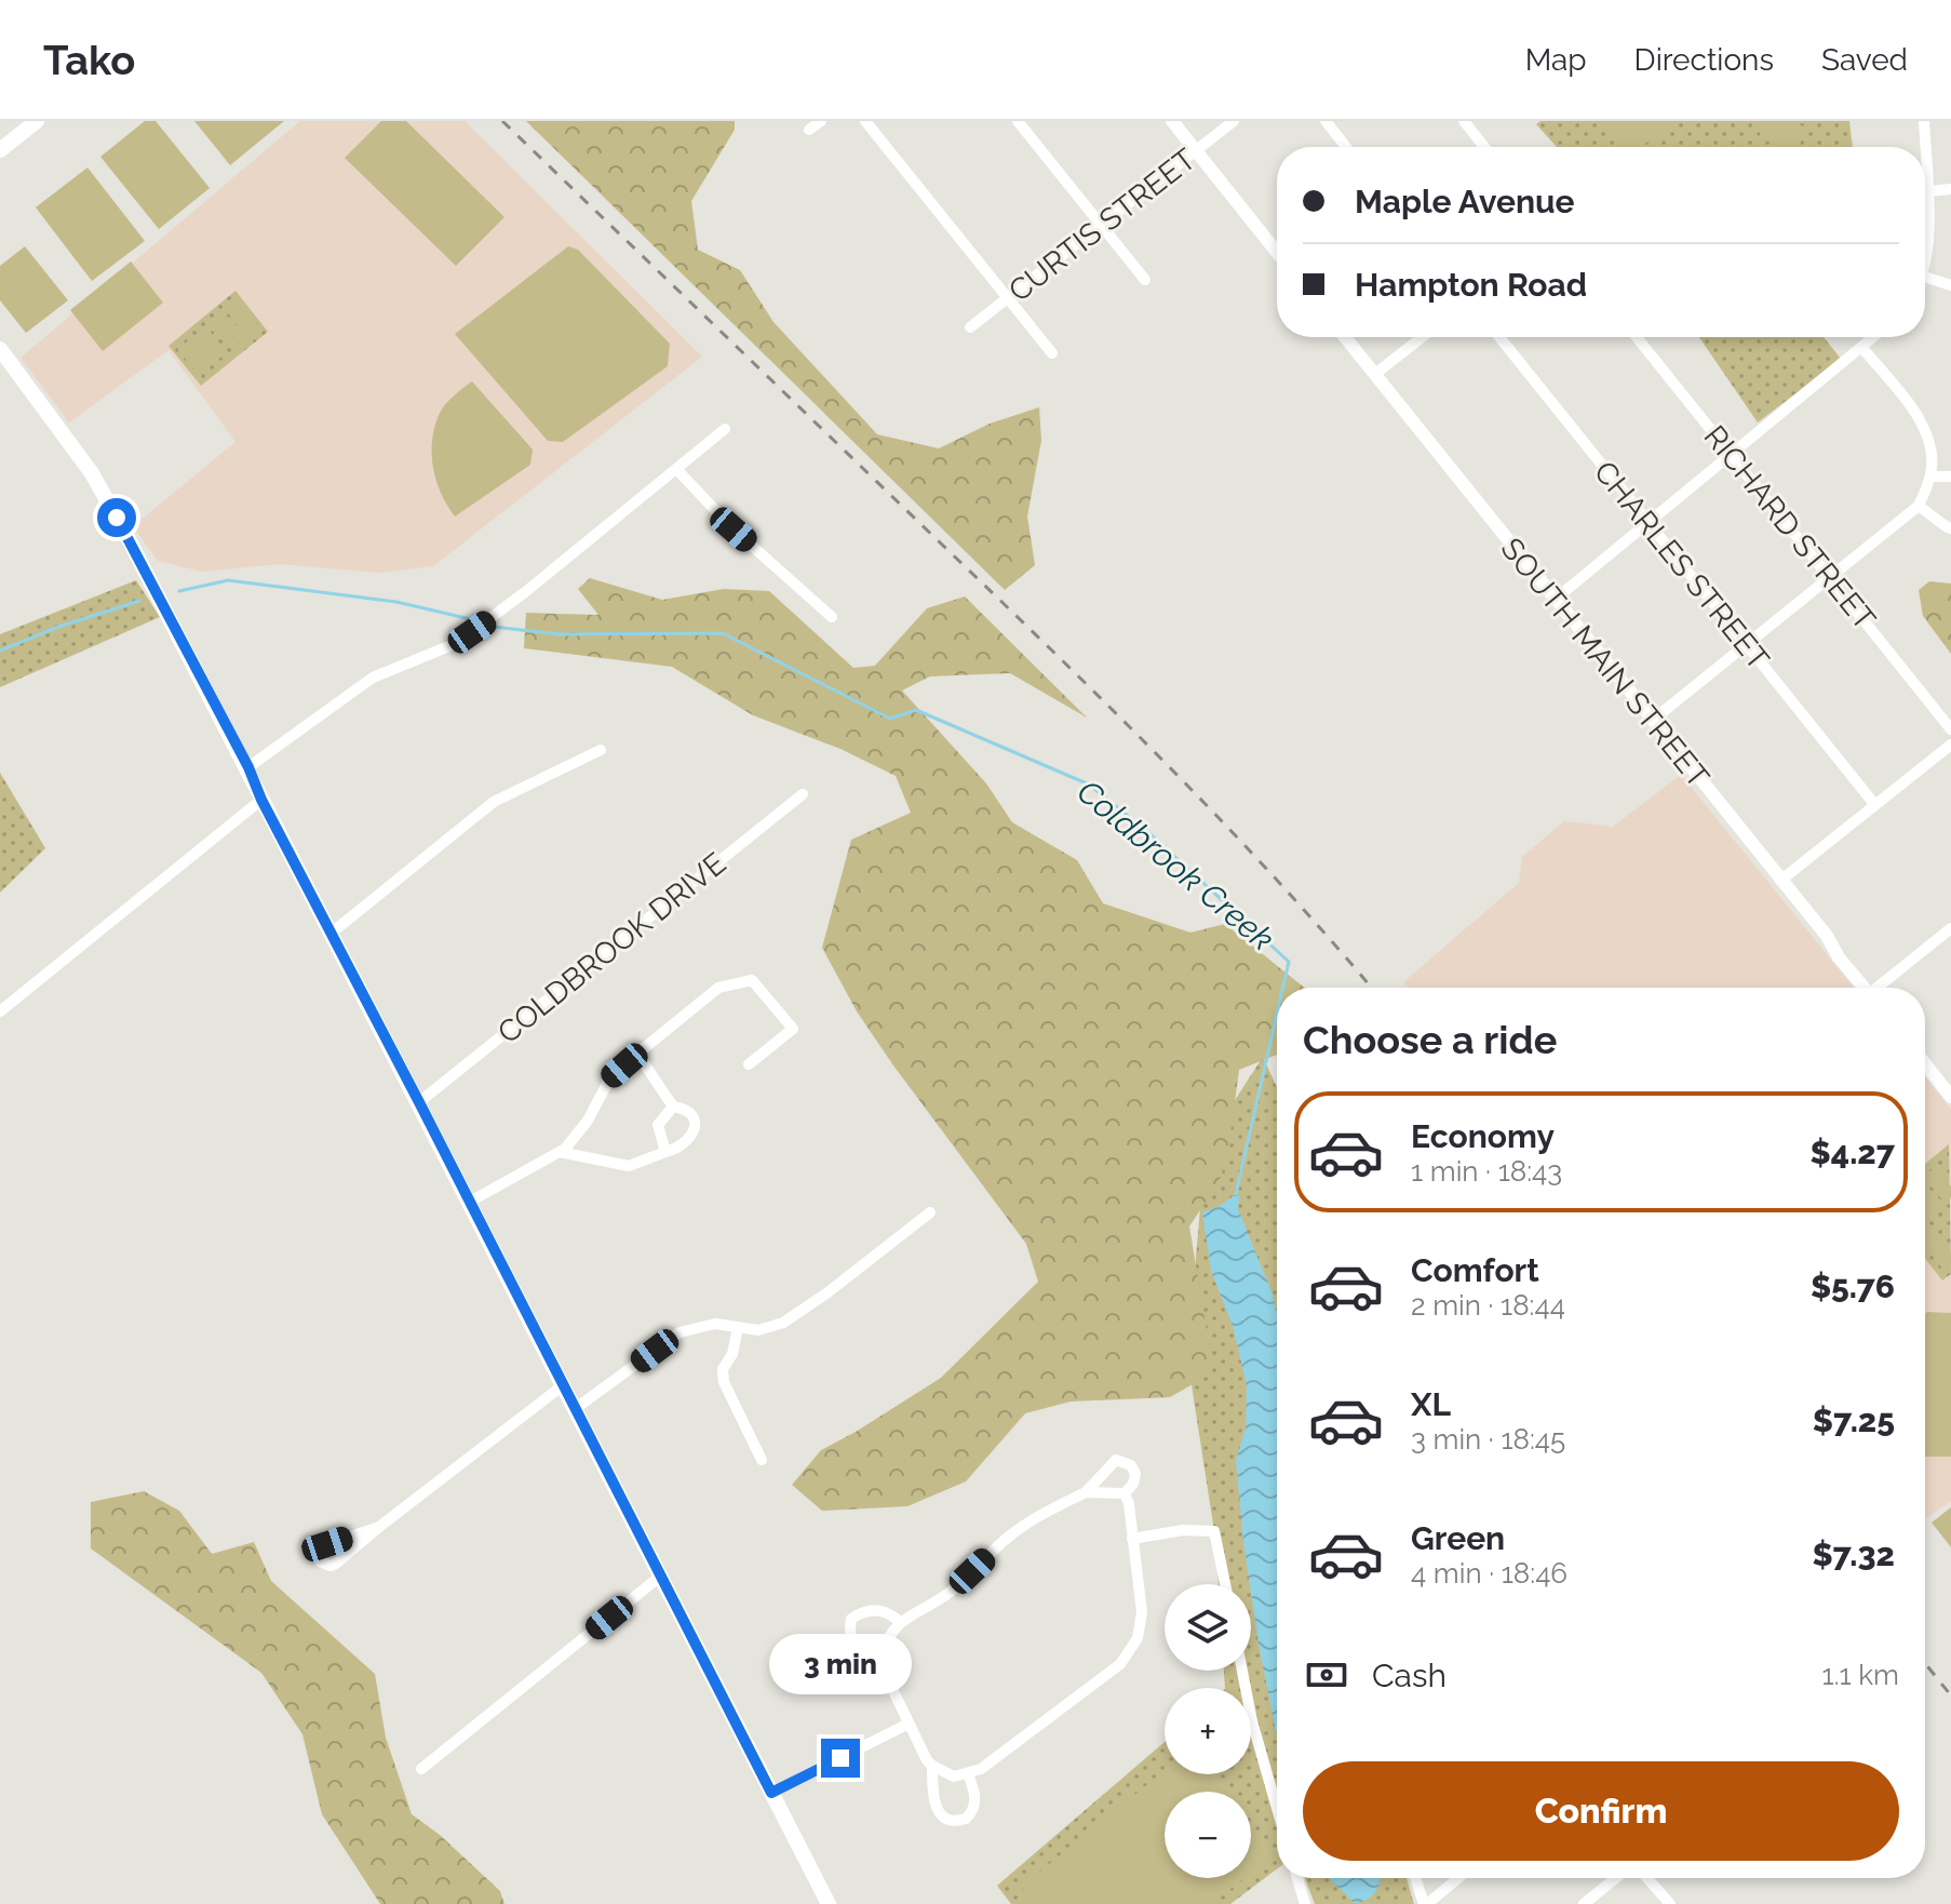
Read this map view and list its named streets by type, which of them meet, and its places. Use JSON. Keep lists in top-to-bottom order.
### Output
{
  "streets": {
    "street": [
      "CURTIS STREET",
      "RICHARD STREET",
      "CHARLES STREET",
      "SOUTH MAIN STREET",
      "COLDBROOK DRIVE"
    ]
  },
  "water": ["Coldbrook Creek"],
  "page": {
    "header": "Tako",
    "nav": ["Map", "Directions", "Saved"],
    "banner": ["Maple Avenue", "Hampton Road"],
    "heading": "Choose a ride",
    "list": [
      {
        "name": "Economy",
        "note": "1 min · 18:43",
        "value": "$4.27"
      },
      {
        "name": "Comfort",
        "note": "2 min · 18:44",
        "value": "$5.76"
      },
      {
        "name": "XL",
        "note": "3 min · 18:45",
        "value": "$7.25"
      },
      {
        "name": "Green",
        "note": "4 min · 18:46",
        "value": "$7.32"
      }
    ],
    "map_buttons": ["+", "−"],
    "pay": ["Cash", "1.1 km"],
    "bubble": "3 min",
    "buttons": "Confirm"
  }
}
